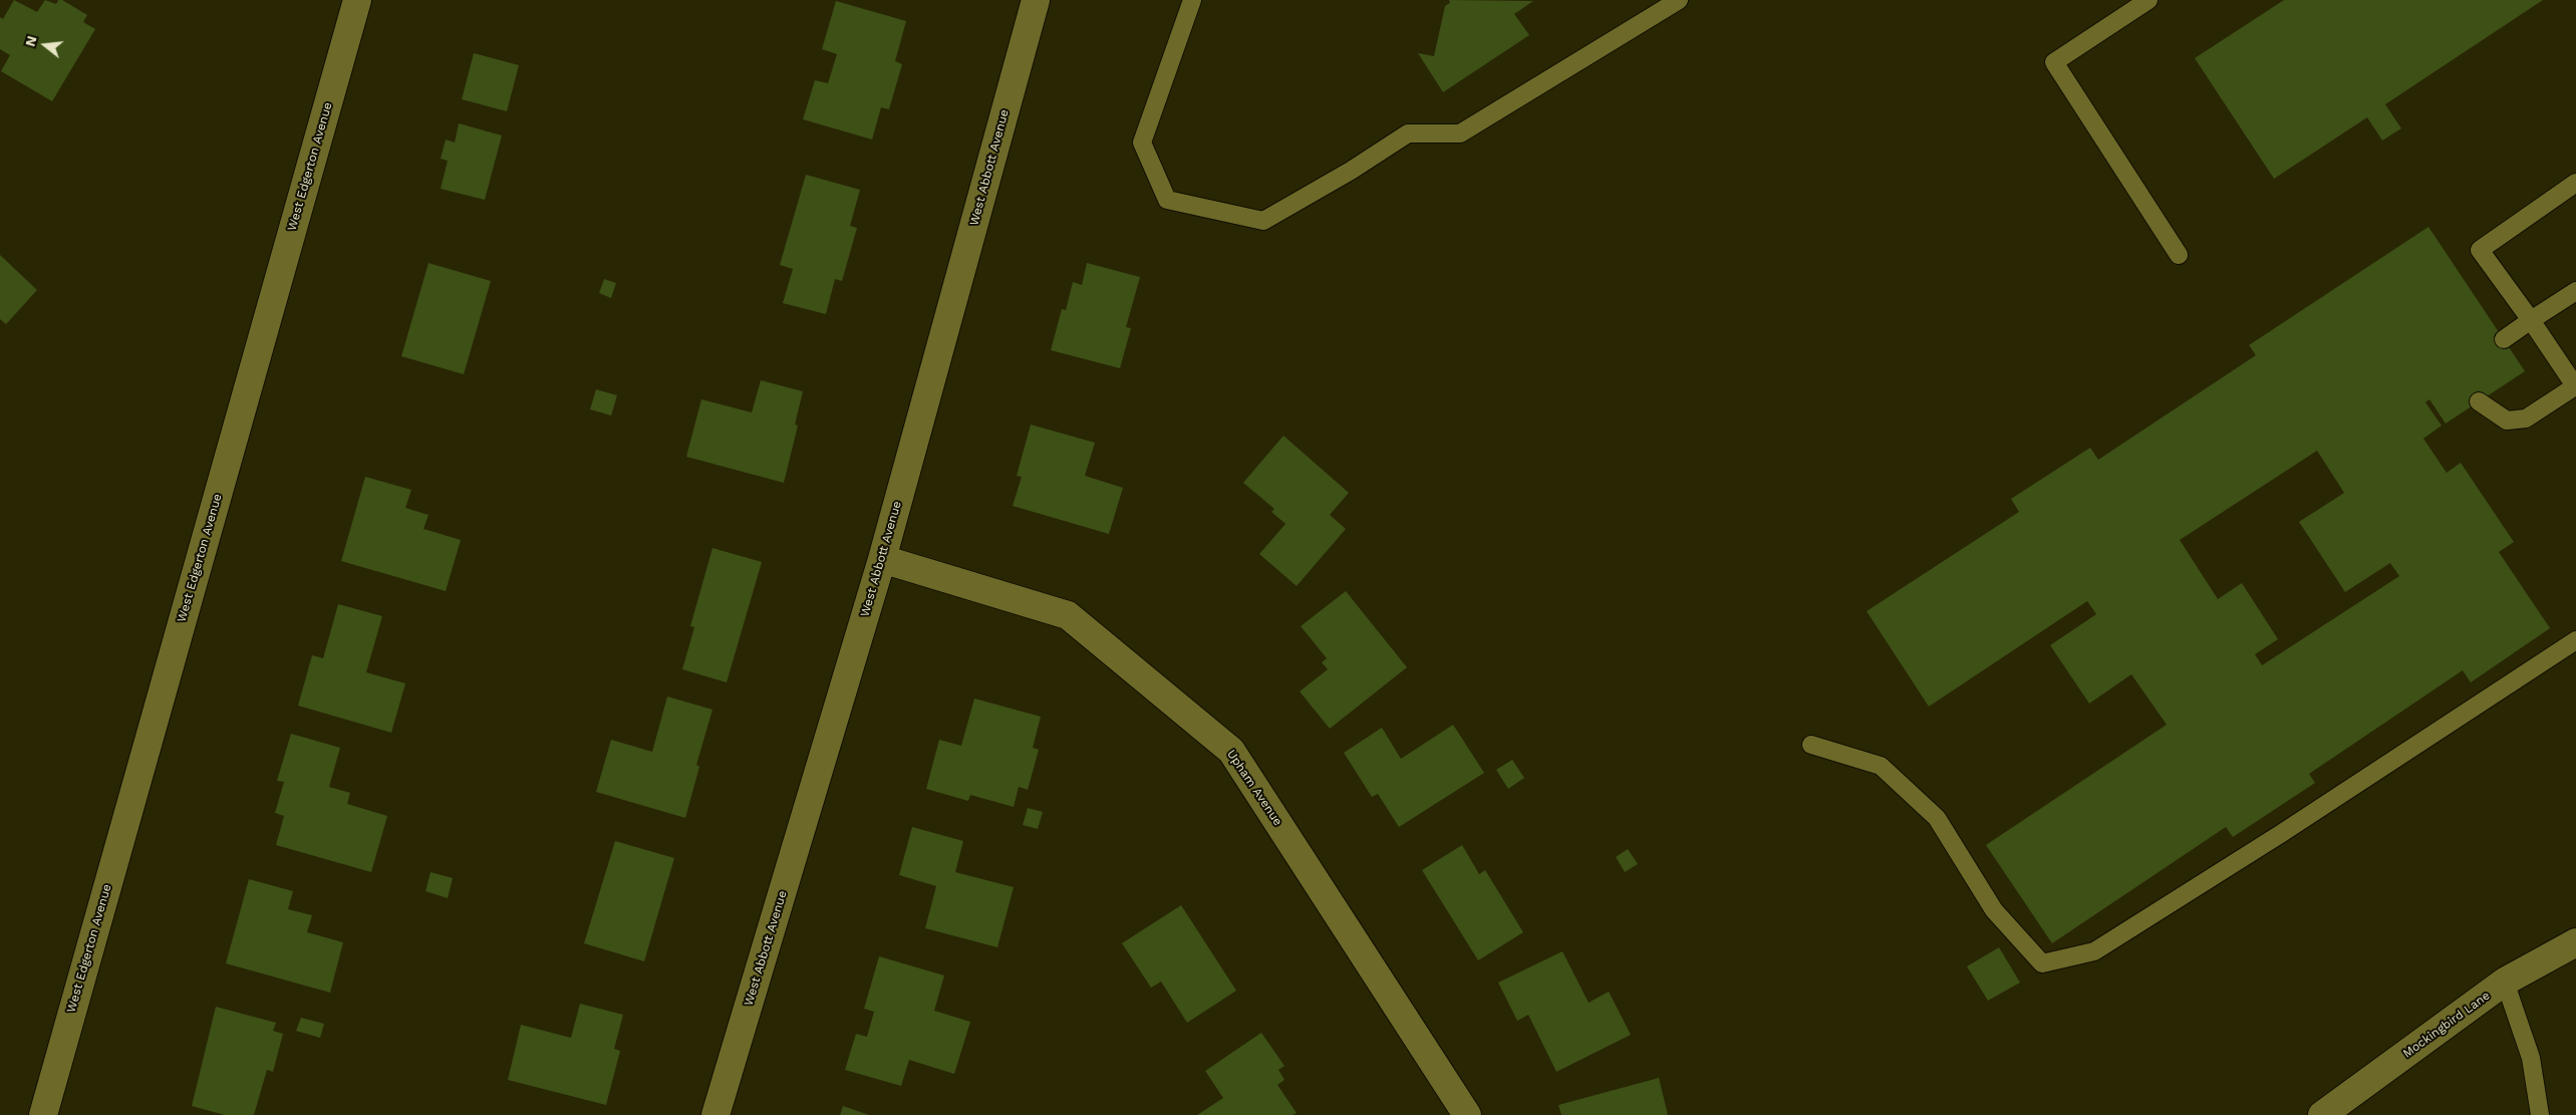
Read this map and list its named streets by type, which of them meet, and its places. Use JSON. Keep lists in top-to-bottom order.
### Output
{
  "streets": {
    "street": [
      "West Edgerton Avenue",
      "West Abbott Avenue",
      "Upham Avenue",
      "Mockingbird Lane"
    ]
  },
  "crossings": [
    ["West Abbott Avenue", "Upham Avenue"]
  ],
  "north": "left"
}
